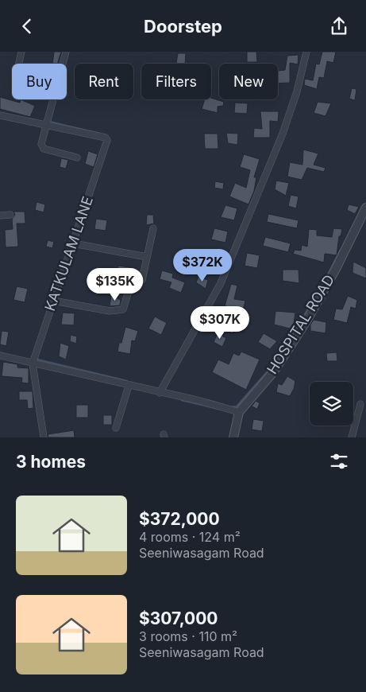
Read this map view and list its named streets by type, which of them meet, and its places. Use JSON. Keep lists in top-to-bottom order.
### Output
{
  "streets": {
    "street": ["KATKULAM LANE", "HOSPITAL ROAD"]
  },
  "page": {
    "header": "Doorstep",
    "chip": [
      "Buy",
      "Rent",
      "Filters",
      "New"
    ],
    "price": ["$372K", "$135K", "$307K"],
    "heading": "3 homes",
    "list": [
      {
        "name": "$372,000",
        "note": "4 rooms · 124 m² · Seeniwasagam Road"
      },
      {
        "name": "$307,000",
        "note": "3 rooms · 110 m² · Seeniwasagam Road"
      }
    ]
  }
}
